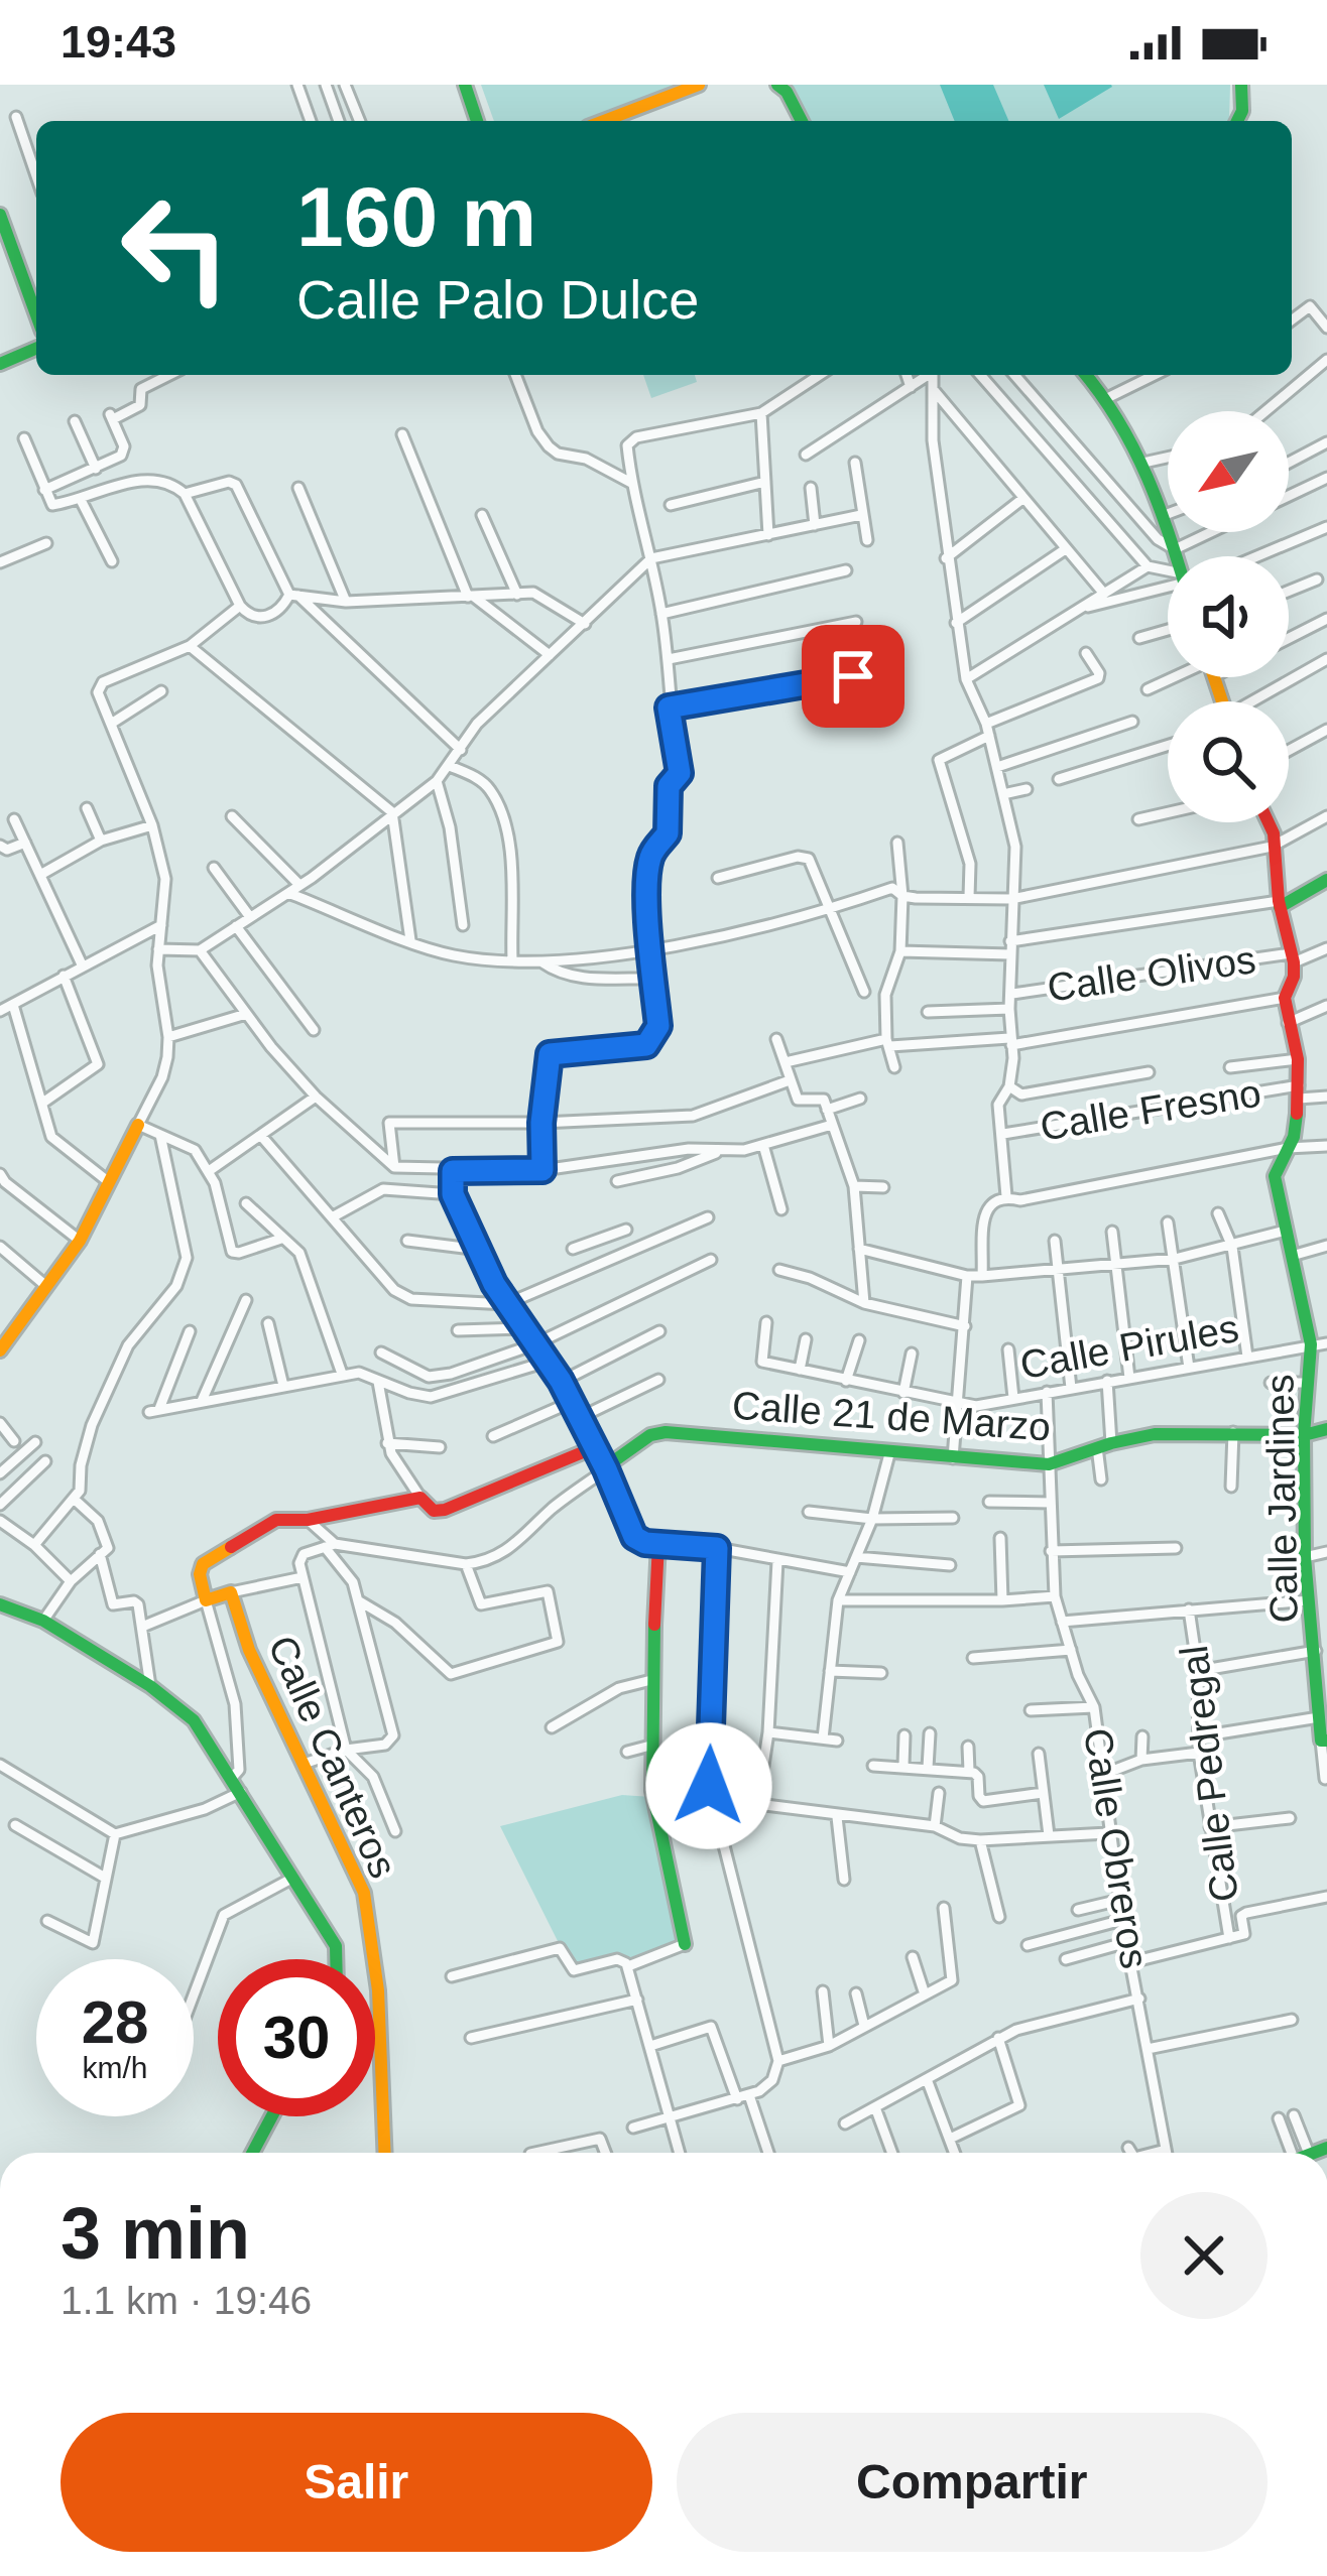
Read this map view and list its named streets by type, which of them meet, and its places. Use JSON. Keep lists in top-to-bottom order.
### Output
{
  "streets": {
    "street": [
      "Calle Olivos",
      "Calle Fresno",
      "Calle Pirules",
      "Calle 21 de Marzo",
      "Calle Jardines",
      "Calle Canteros",
      "Calle Pedregal",
      "Calle Obreros"
    ]
  },
  "crossings": [
    ["Calle Olivos", "Calle Jardines"],
    ["Calle Fresno", "Calle Jardines"],
    ["Calle Pirules", "Calle Jardines"],
    ["Calle Pirules", "Calle Obreros"],
    ["Calle 21 de Marzo", "Calle Jardines"],
    ["Calle 21 de Marzo", "Calle Obreros"]
  ],
  "north": "bottom left",
  "page": {
    "status": "19:43",
    "turn": ["160 m", "Calle Palo Dulce"],
    "speed": "28 km/h",
    "limit": "30",
    "heading": ["3 min", "1.1 km · 19:46"],
    "buttons": ["Salir", "Compartir"]
  }
}
